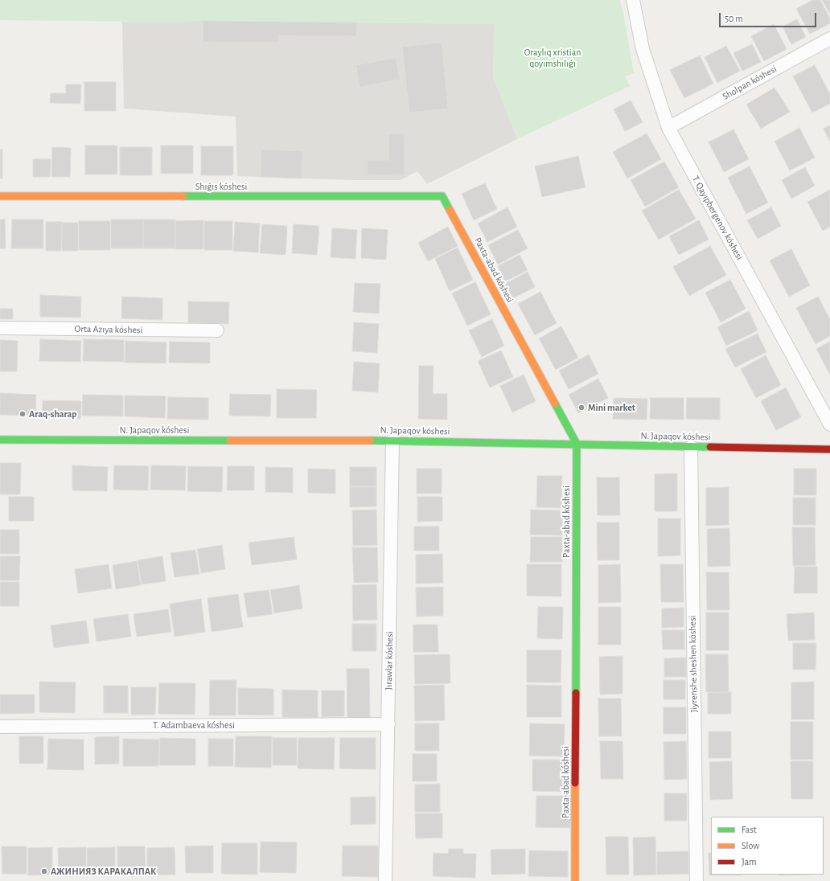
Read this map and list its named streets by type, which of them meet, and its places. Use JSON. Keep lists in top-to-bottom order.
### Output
{
  "streets": {
    "street": [
      "Sholpan kóshesi",
      "Shıǵıs kóshesi",
      "T. Qayıpbergenov kóshesi",
      "Paxta-abad kóshesi",
      "Orta Azıya kóshesi",
      "N. Japaqov kóshesi",
      "Jırawlar kóshesi",
      "Jiyrenshe sheshen kóshesi",
      "T. Adambaeva kóshesi"
    ]
  },
  "crossings": [
    ["Sholpan kóshesi", "T. Qayıpbergenov kóshesi"],
    ["Shıǵıs kóshesi", "Paxta-abad kóshesi"],
    ["Paxta-abad kóshesi", "N. Japaqov kóshesi"],
    ["N. Japaqov kóshesi", "Jırawlar kóshesi"],
    ["N. Japaqov kóshesi", "Jiyrenshe sheshen kóshesi"],
    ["Jırawlar kóshesi", "T. Adambaeva kóshesi"]
  ],
  "parks": ["Oraylıq xristian qoyımshılıǵı"],
  "places": ["Mini market", "Araq-sharap", "АЖИНИЯЗ КАРАКАЛПАК"],
  "legend": ["Fast", "Slow", "Jam"],
  "scale_bar": "50 m"
}
